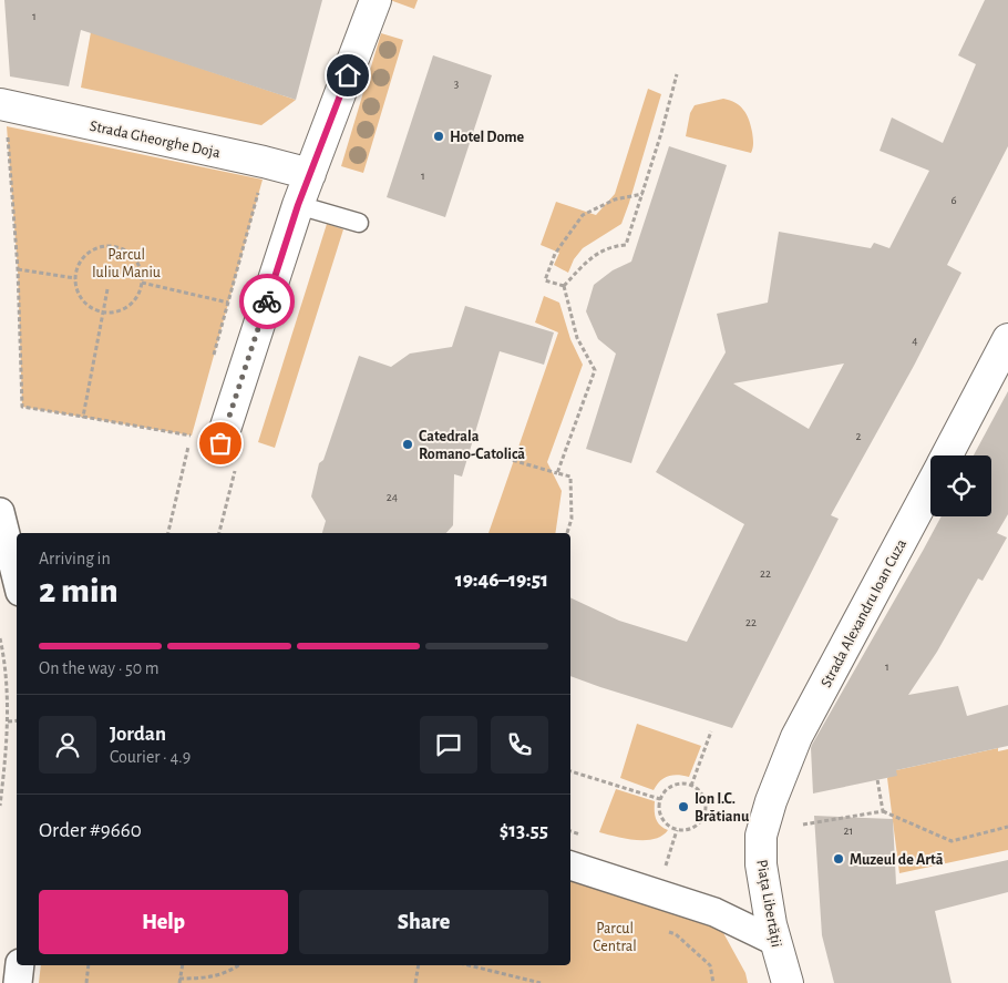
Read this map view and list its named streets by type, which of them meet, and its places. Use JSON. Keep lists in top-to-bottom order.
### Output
{
  "streets": {
    "street": ["Strada Gheorghe Doja", "Strada Alexandru Ioan Cuza", "Piața Libertății"]
  },
  "crossings": [
    ["Strada Alexandru Ioan Cuza", "Piața Libertății"]
  ],
  "parks": ["Parcul Iuliu Maniu", "Parcul Central"],
  "places": [
    "Hotel Dome",
    "Catedrala Romano-Catolică",
    "Ion I.C. Brătianu",
    "Muzeul de Artă"
  ],
  "house_numbers": [
    "1",
    "3",
    "1",
    "6",
    "4",
    "2",
    "24",
    "22",
    "22",
    "1",
    "21"
  ],
  "page": {
    "heading": ["2 min", "Arriving in", "19:46–19:51"],
    "panel": [
      "Jordan",
      "Courier · 4.9",
      "Order #9660",
      "$13.55"
    ],
    "bar": "On the way · 50 m",
    "buttons": ["Help", "Share"]
  }
}
